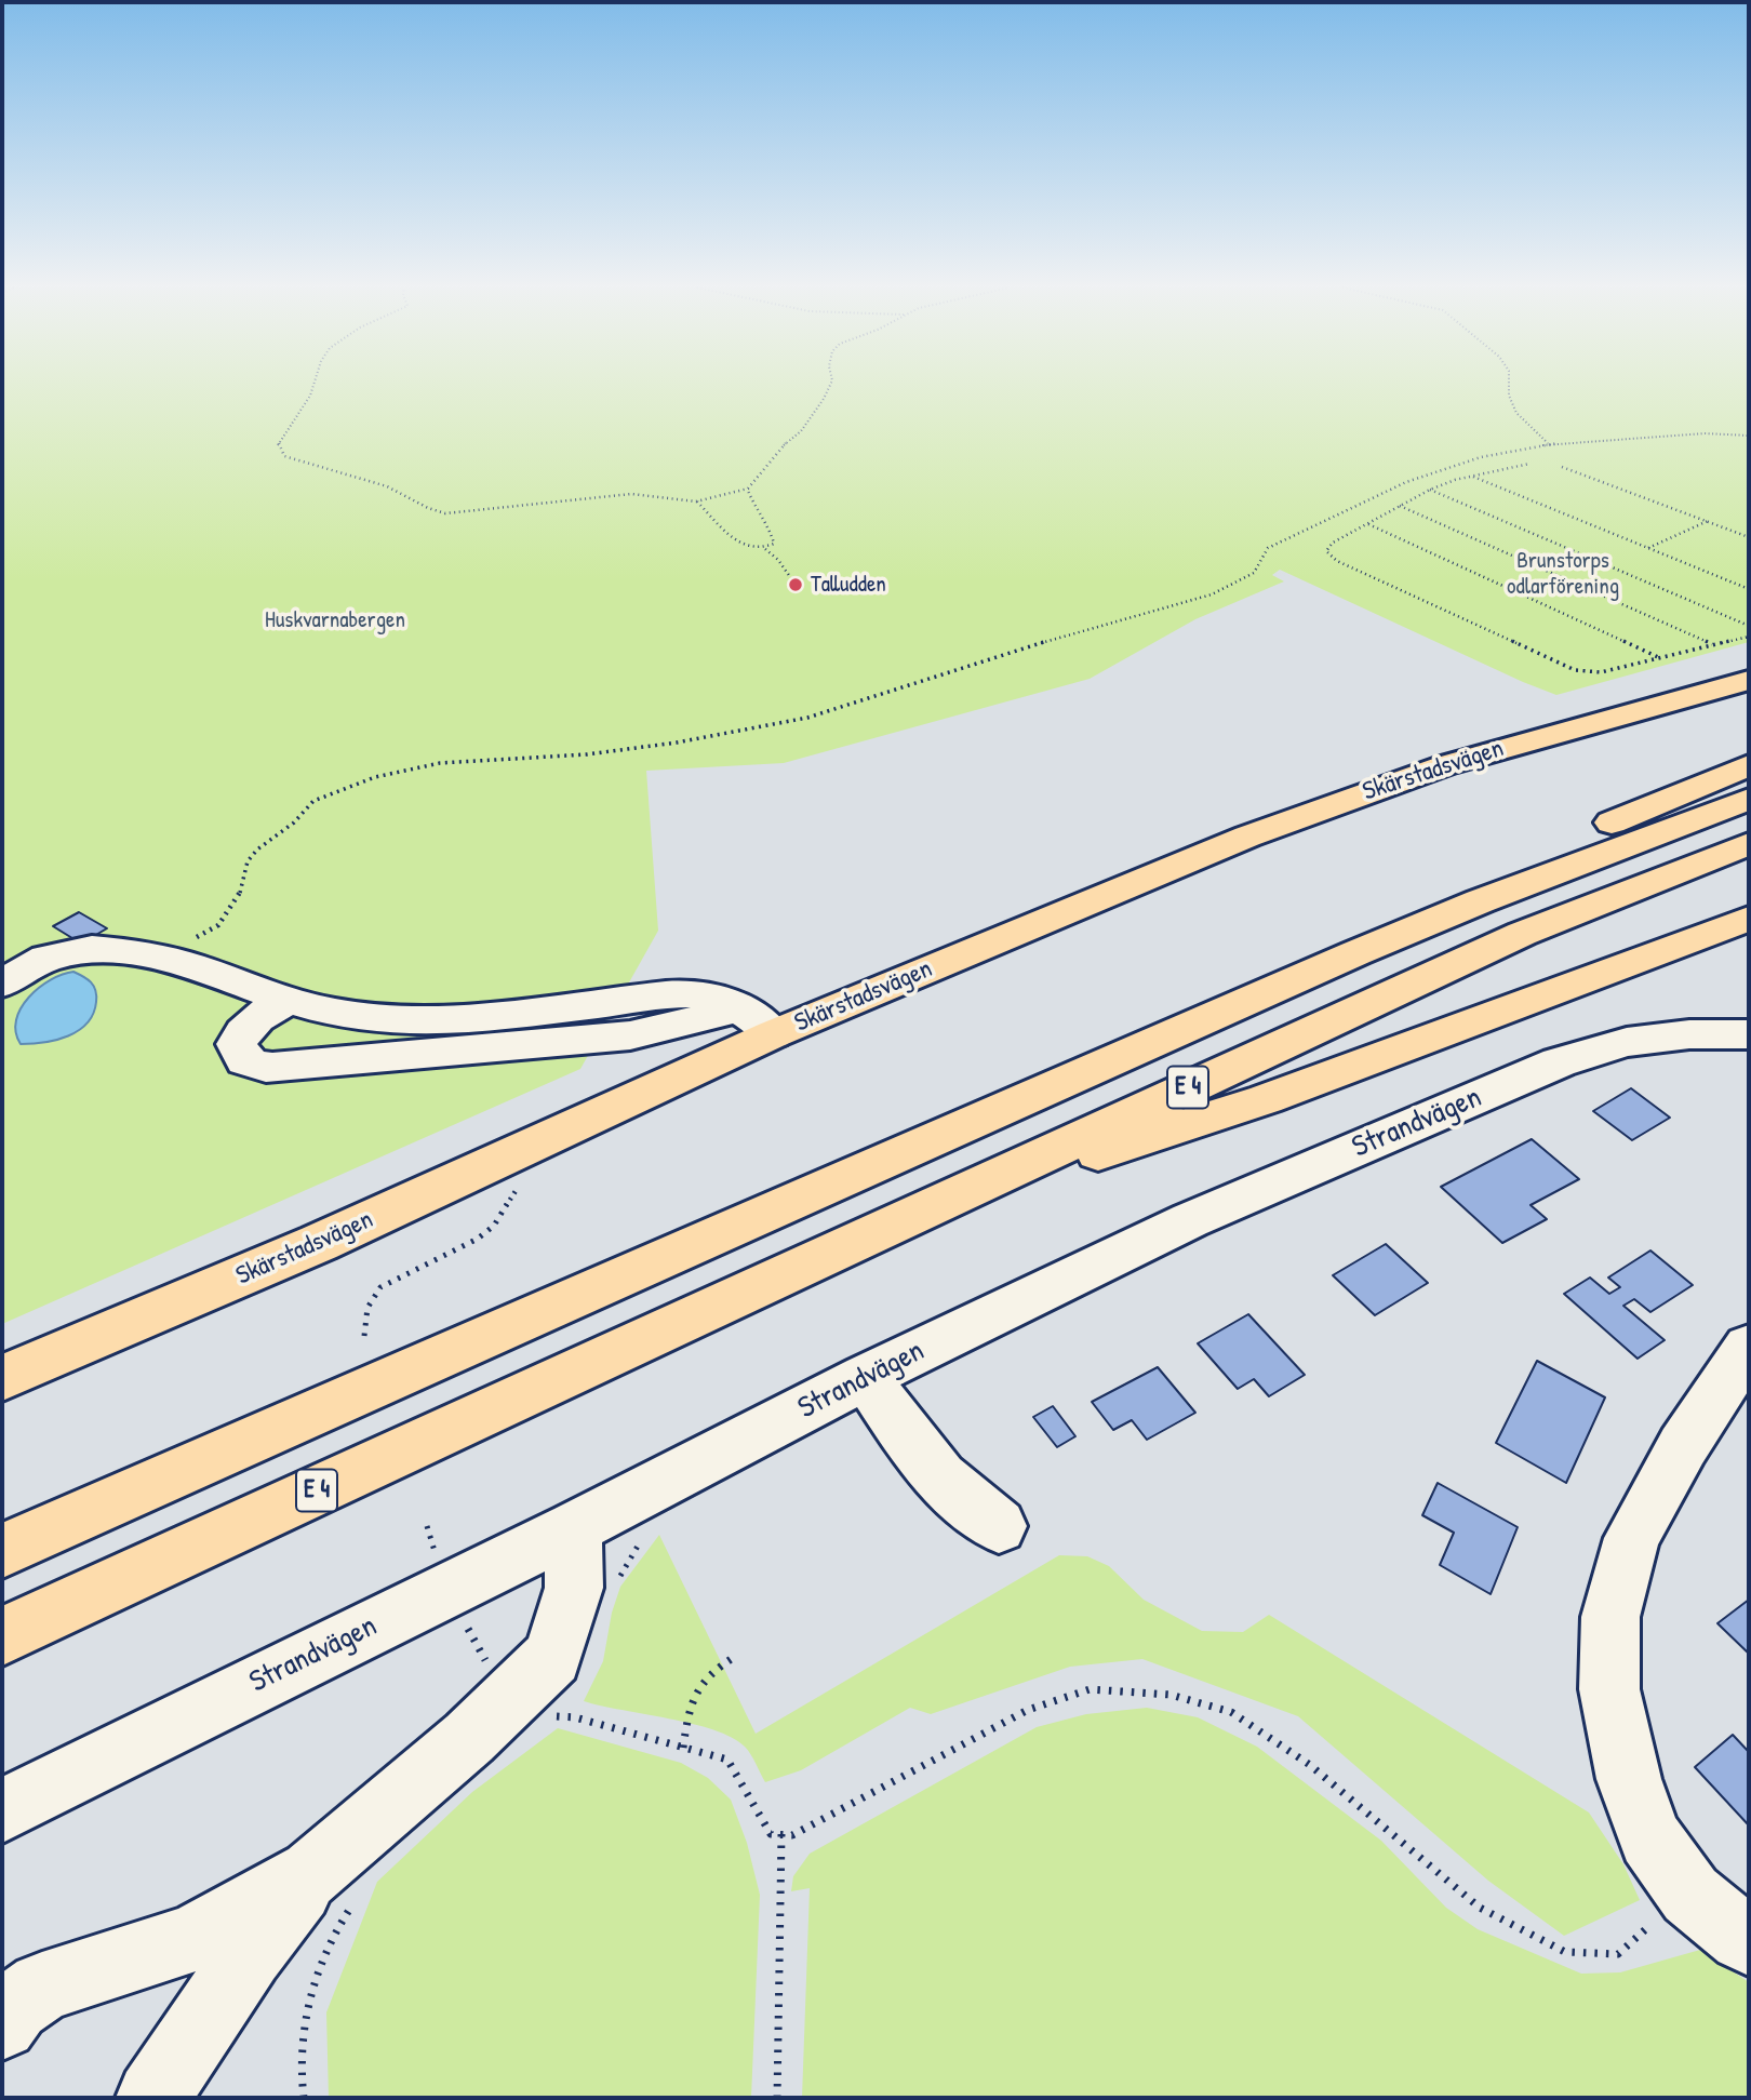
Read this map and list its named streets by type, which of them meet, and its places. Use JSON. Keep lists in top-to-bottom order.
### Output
{
  "streets": {
    "main road": ["Skärstadsvägen", "E 4"],
    "street": ["Strandvägen"]
  },
  "parks": ["Brunstorps odlarförening", "Huskvarnabergen"],
  "places": ["Talludden"]
}
